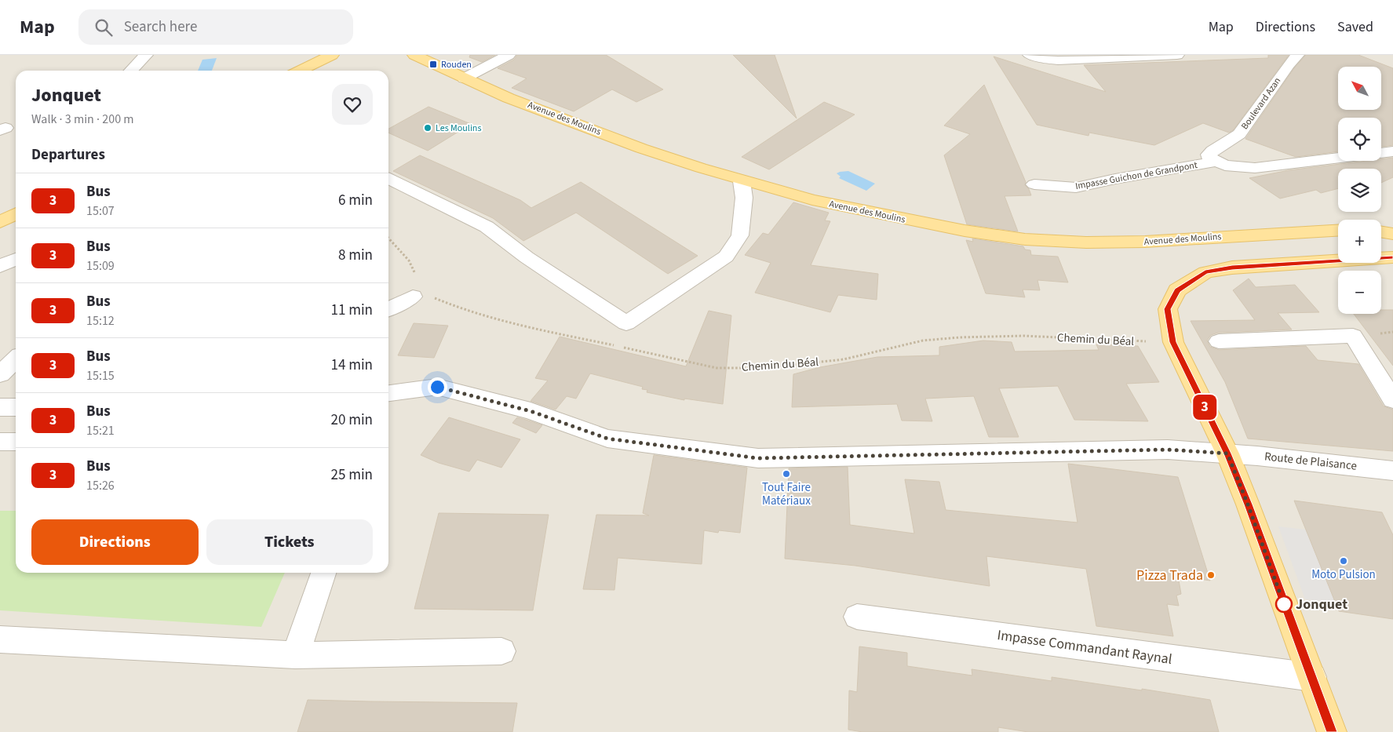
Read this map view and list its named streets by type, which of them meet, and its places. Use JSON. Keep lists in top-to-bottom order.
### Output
{
  "streets": {
    "main road": ["Avenue des Moulins"],
    "street": [
      "Boulevard Azan",
      "Impasse Guichon de Grandpont",
      "Route de Plaisance",
      "Impasse Commandant Raynal"
    ],
    "path": ["Chemin du Béal"]
  },
  "crossings": [
    ["Boulevard Azan", "Impasse Guichon de Grandpont"]
  ],
  "places": {
    "transit": ["Rouden"],
    "other": [
      "Les Moulins",
      "Tout Faire Matériaux",
      "Moto Pulsion",
      "Pizza Trada",
      "Jonquet"
    ]
  },
  "lines": ["bus line 3"],
  "north": "top left",
  "page": {
    "header": "Map",
    "search": "Search here",
    "nav": ["Map", "Directions", "Saved"],
    "on_map": "3",
    "map_buttons": ["+", "−"],
    "heading": [
      ["Jonquet", "Walk · 3 min · 200 m"],
      "Departures"
    ],
    "list": [
      {
        "mark": "3",
        "name": "Bus",
        "note": "15:07",
        "value": "6 min"
      },
      {
        "mark": "3",
        "name": "Bus",
        "note": "15:09",
        "value": "8 min"
      },
      {
        "mark": "3",
        "name": "Bus",
        "note": "15:12",
        "value": "11 min"
      },
      {
        "mark": "3",
        "name": "Bus",
        "note": "15:15",
        "value": "14 min"
      },
      {
        "mark": "3",
        "name": "Bus",
        "note": "15:21",
        "value": "20 min"
      },
      {
        "mark": "3",
        "name": "Bus",
        "note": "15:26",
        "value": "25 min"
      }
    ],
    "buttons": ["Directions", "Tickets"]
  }
}
